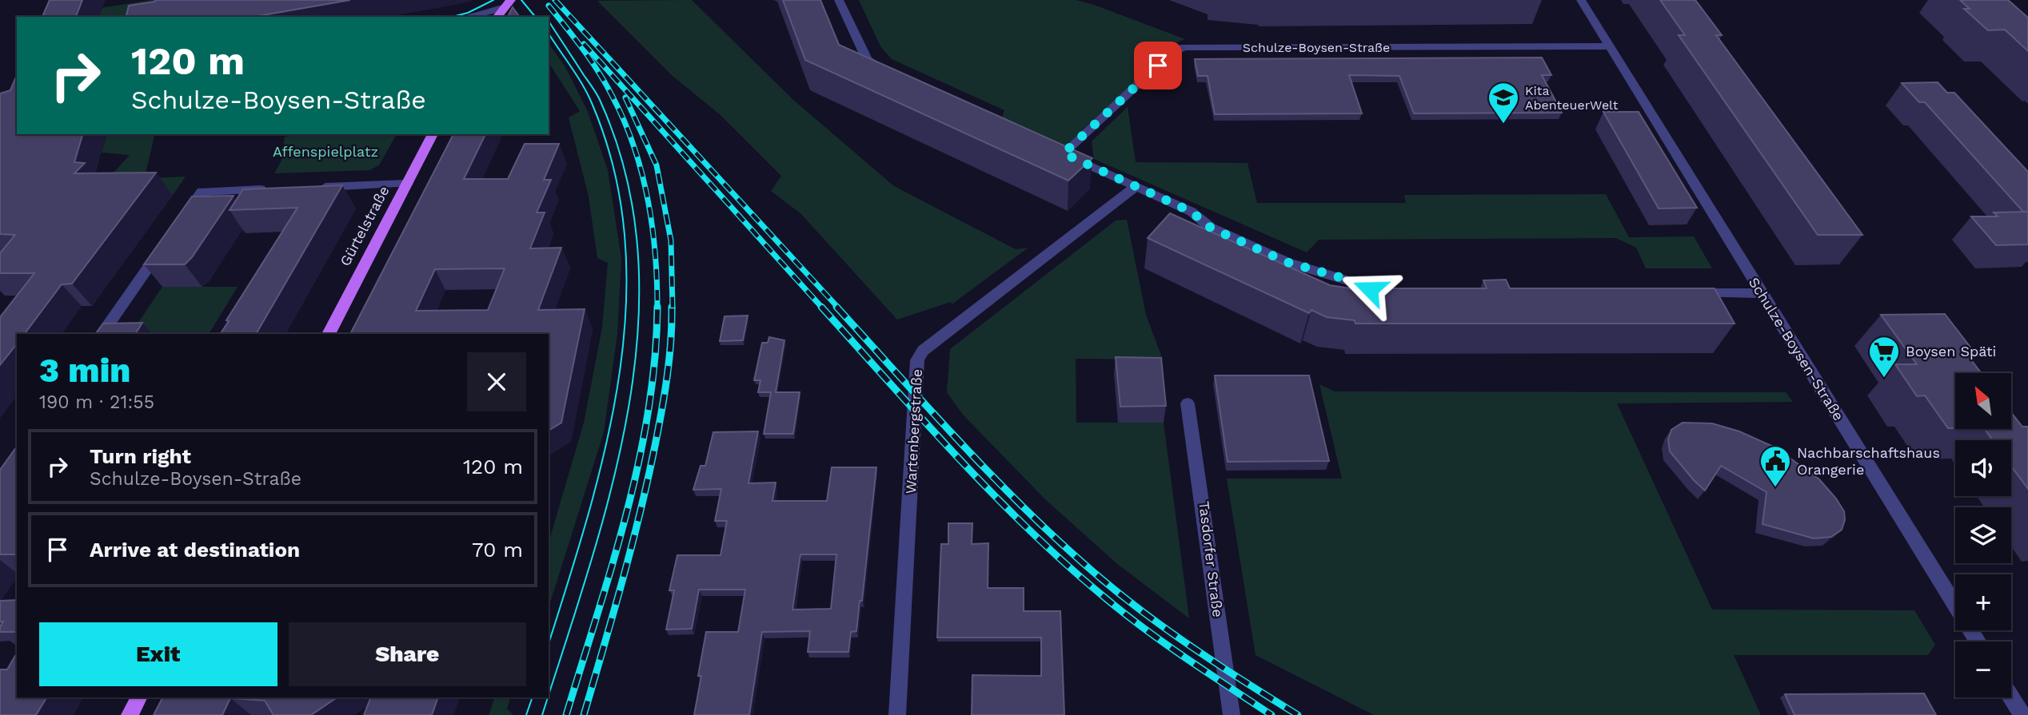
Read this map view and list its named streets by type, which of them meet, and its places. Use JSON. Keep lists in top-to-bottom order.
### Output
{
  "streets": {
    "main road": ["Gürtelstraße"],
    "street": ["Schulze-Boysen-Straße", "Wartenbergstraße", "Tasdorfer Straße"]
  },
  "crossings": [
    ["Schulze-Boysen-Straße", "Wartenbergstraße"]
  ],
  "parks": ["Affenspielplatz"],
  "places": {
    "school or university": ["Kita AbenteuerWelt"],
    "supermarket": ["Boysen Späti"],
    "public building": ["Nachbarschaftshaus Orangerie"]
  },
  "north": "top left",
  "page": {
    "turn": ["120 m", "Schulze-Boysen-Straße"],
    "heading": ["3 min", "190 m · 21:55"],
    "map_buttons": ["+", "−"],
    "list": [
      {
        "name": "Turn right",
        "note": "Schulze-Boysen-Straße",
        "value": "120 m"
      },
      {
        "name": "Arrive at destination",
        "value": "70 m"
      }
    ],
    "buttons": ["Exit", "Share"]
  }
}
